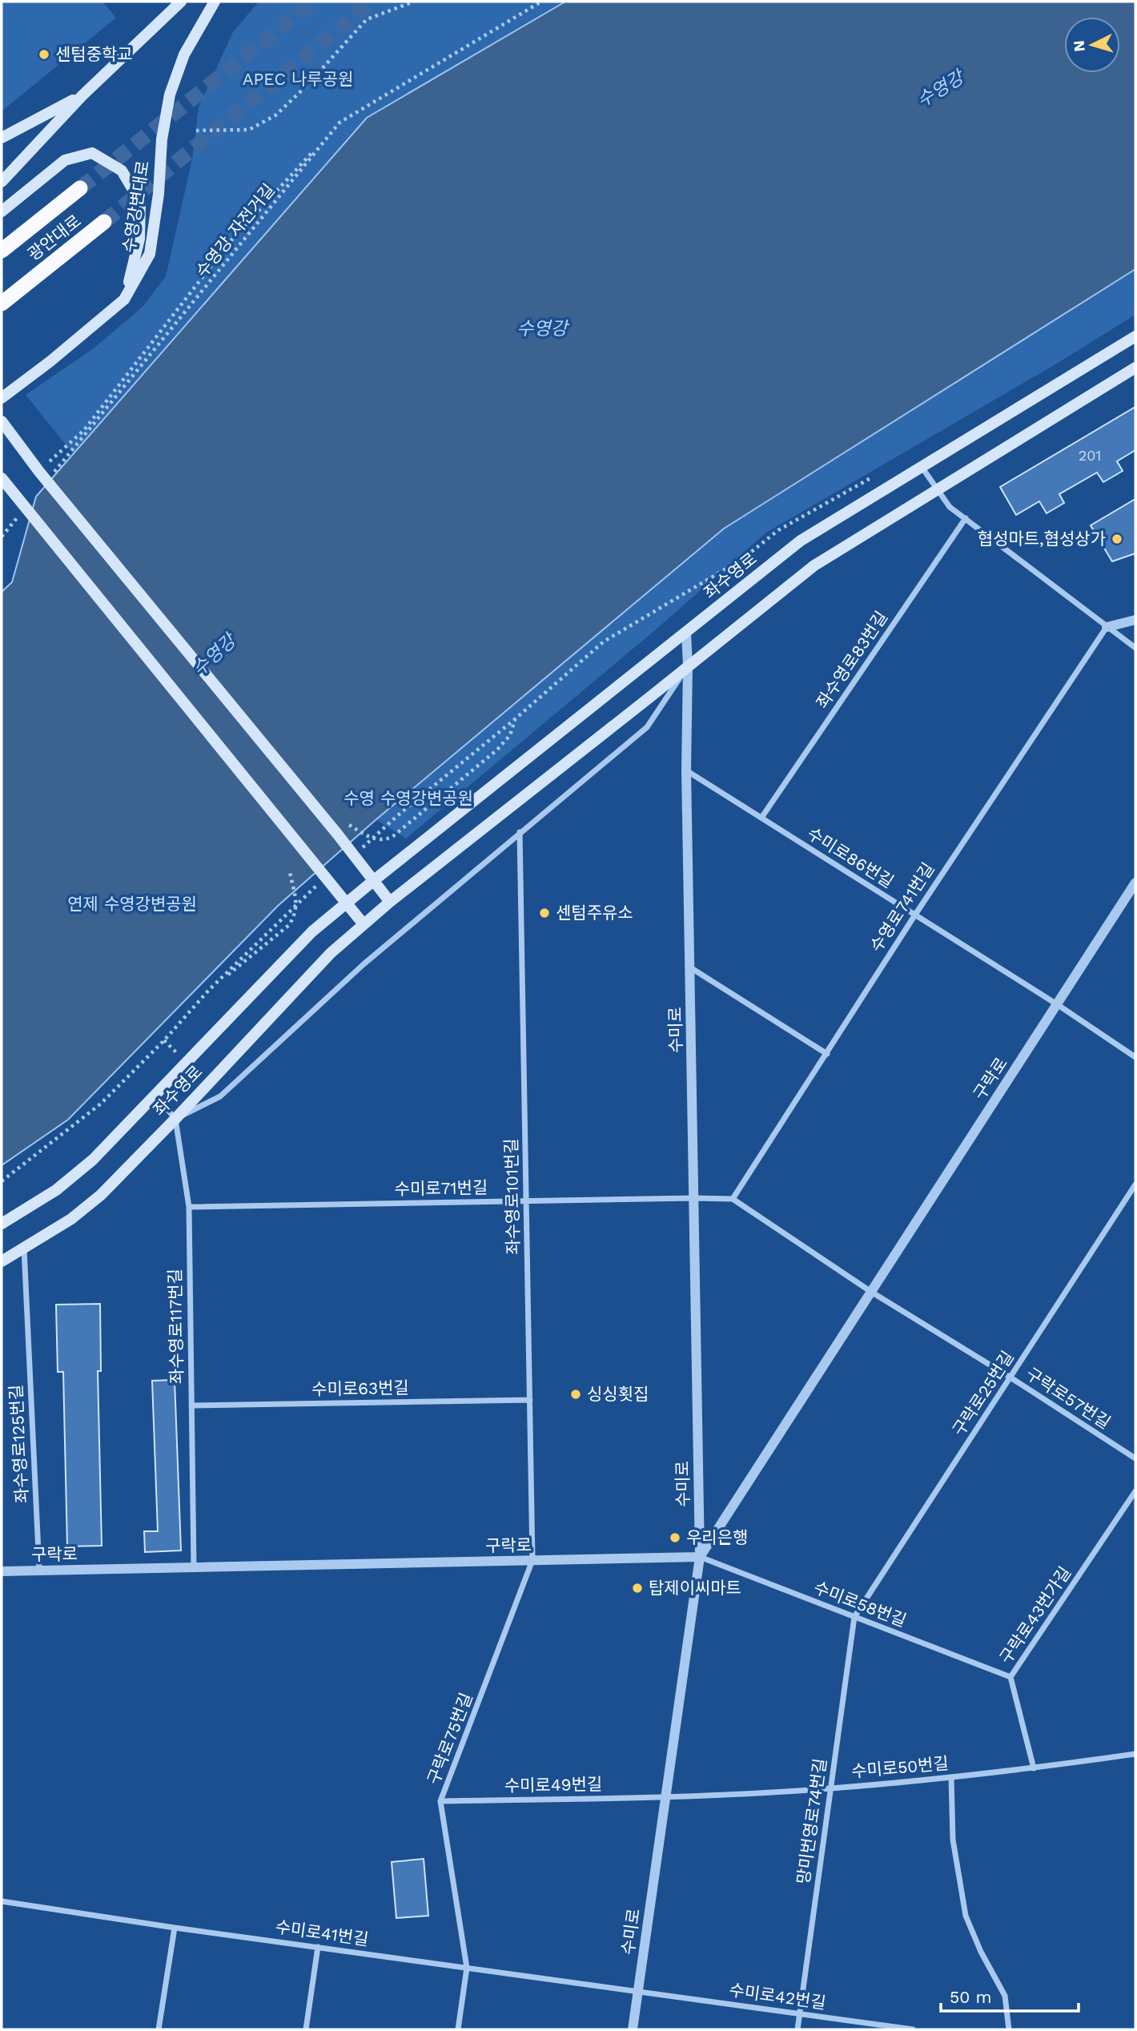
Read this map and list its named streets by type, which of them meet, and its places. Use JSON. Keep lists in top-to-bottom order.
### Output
{
  "streets": {
    "highway": ["광안대로"],
    "main road": ["수영강변대로", "좌수영로"],
    "street": [
      "좌수영로83번길",
      "수미로86번길",
      "수영로741번길",
      "수미로",
      "구락로",
      "수미로71번길",
      "좌수영로101번길",
      "좌수영로117번길",
      "수미로63번길",
      "구락로25번길",
      "구락로57번길",
      "좌수영로125번길",
      "수미로58번길",
      "구락로43번가길",
      "구락로75번길",
      "수미로50번길",
      "수미로49번길",
      "망미번영로74번길",
      "수미로41번길",
      "수미로42번길"
    ],
    "path": ["수영강 자전거길"]
  },
  "crossings": [
    ["좌수영로", "수미로"],
    ["좌수영로", "좌수영로117번길"],
    ["좌수영로", "좌수영로125번길"],
    ["좌수영로83번길", "수미로86번길"],
    ["수미로86번길", "수영로741번길"],
    ["수미로86번길", "수미로"],
    ["수미로86번길", "구락로"],
    ["수미로", "구락로"],
    ["수미로", "수미로71번길"],
    ["수미로", "수미로58번길"],
    ["수미로", "수미로50번길"],
    ["수미로", "수미로49번길"],
    ["수미로", "수미로41번길"],
    ["수미로", "수미로42번길"],
    ["구락로", "좌수영로101번길"],
    ["구락로", "좌수영로117번길"],
    ["구락로", "구락로57번길"],
    ["구락로", "좌수영로125번길"],
    ["구락로", "수미로58번길"],
    ["구락로", "구락로75번길"],
    ["수미로71번길", "좌수영로101번길"],
    ["수미로71번길", "좌수영로117번길"],
    ["좌수영로101번길", "수미로63번길"],
    ["좌수영로101번길", "구락로75번길"],
    ["좌수영로117번길", "수미로63번길"],
    ["구락로25번길", "구락로57번길"],
    ["구락로25번길", "수미로58번길"],
    ["구락로25번길", "망미번영로74번길"],
    ["수미로58번길", "구락로43번가길"],
    ["수미로58번길", "망미번영로74번길"],
    ["구락로43번가길", "수미로50번길"],
    ["구락로75번길", "수미로49번길"],
    ["구락로75번길", "수미로41번길"],
    ["수미로50번길", "수미로49번길"],
    ["수미로50번길", "망미번영로74번길"],
    ["망미번영로74번길", "수미로42번길"],
    ["수미로41번길", "수미로42번길"]
  ],
  "water": ["수영강"],
  "parks": ["APEC 나루공원", "수영 수영강변공원", "연제 수영강변공원"],
  "places": [
    "센텀중학교",
    "협성마트,협성상가",
    "센텀주유소",
    "싱싱횟집",
    "우리은행",
    "탑제이씨마트"
  ],
  "house_numbers": ["201"],
  "scale_bar": "50 m",
  "north": "left"
}
